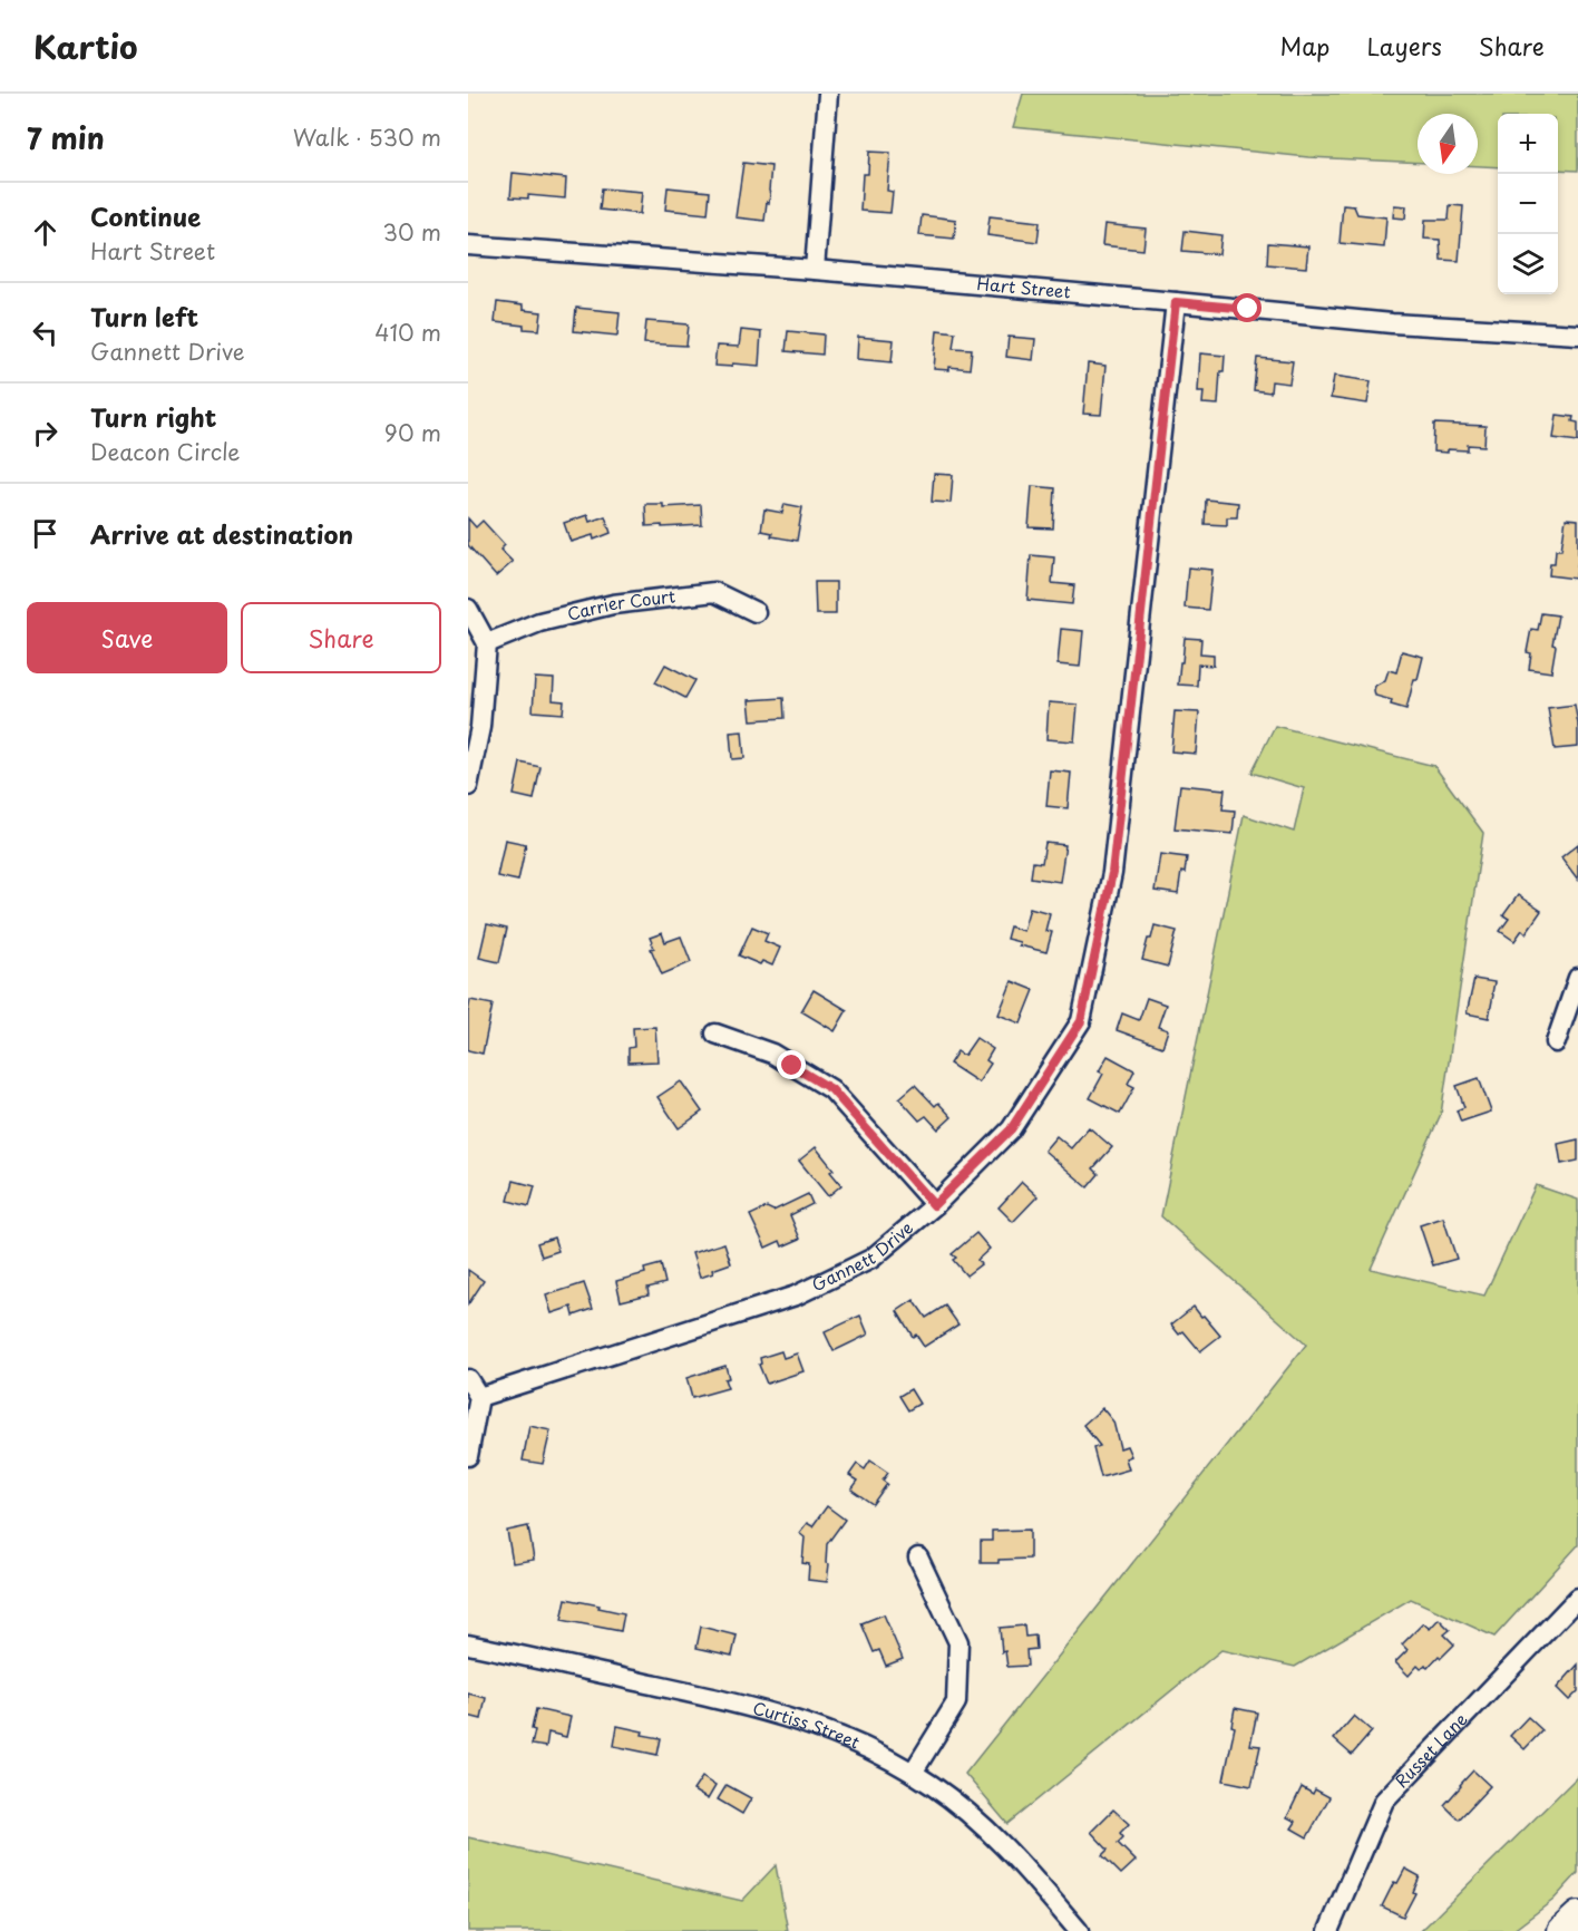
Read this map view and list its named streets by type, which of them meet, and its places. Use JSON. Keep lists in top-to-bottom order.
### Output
{
  "streets": {
    "street": [
      "Hart Street",
      "Carrier Court",
      "Gannett Drive",
      "Curtiss Street",
      "Russet Lane"
    ]
  },
  "crossings": [
    ["Hart Street", "Gannett Drive"]
  ],
  "north": "bottom",
  "page": {
    "header": "Kartio",
    "nav": ["Map", "Layers", "Share"],
    "heading": ["7 min", "Walk · 530 m"],
    "map_buttons": ["+", "−"],
    "list": [
      ["Continue", "Hart Street", "30 m"],
      ["Turn left", "Gannett Drive", "410 m"],
      ["Turn right", "Deacon Circle", "90 m"],
      "Arrive at destination"
    ],
    "buttons": ["Save", "Share"]
  }
}
